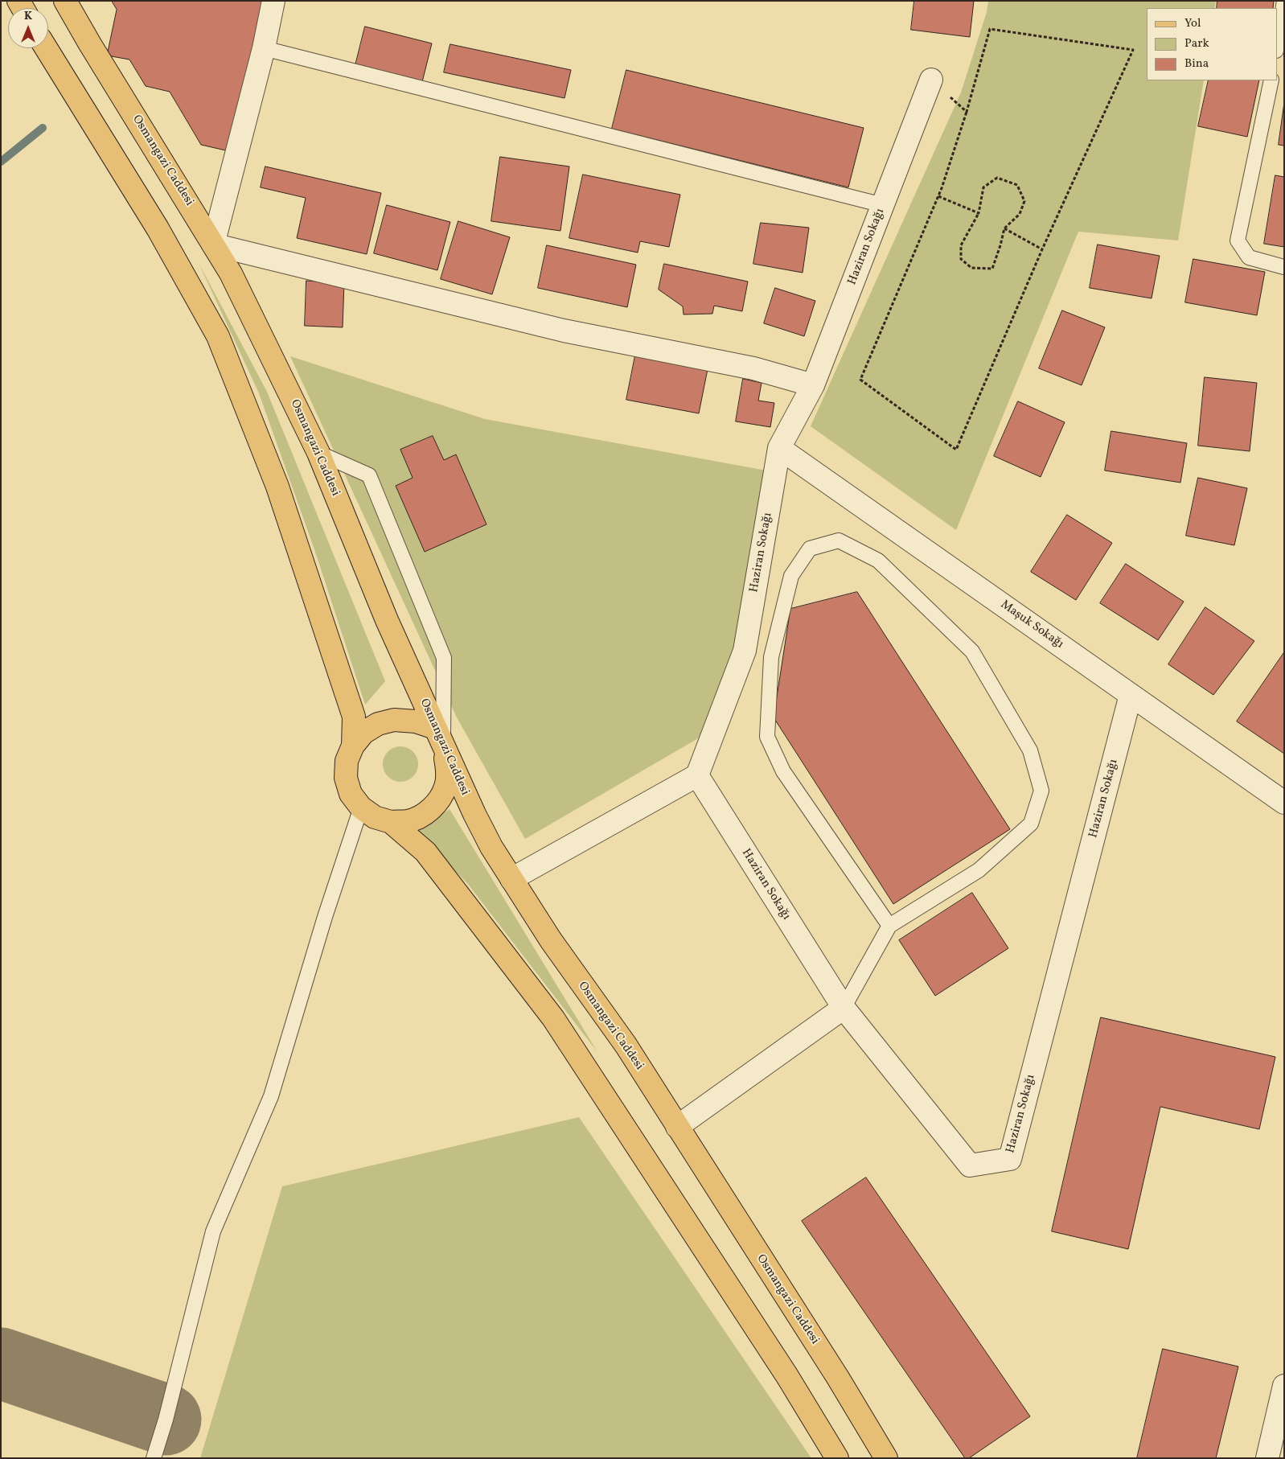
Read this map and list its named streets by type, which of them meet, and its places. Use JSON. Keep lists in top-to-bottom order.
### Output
{
  "streets": {
    "main road": ["Osmangazi Caddesi"],
    "street": ["Haziran Sokağı", "Maşuk Sokağı"]
  },
  "crossings": [
    ["Haziran Sokağı", "Maşuk Sokağı"]
  ],
  "legend": ["Yol", "Park", "Bina"],
  "north": "top"
}
